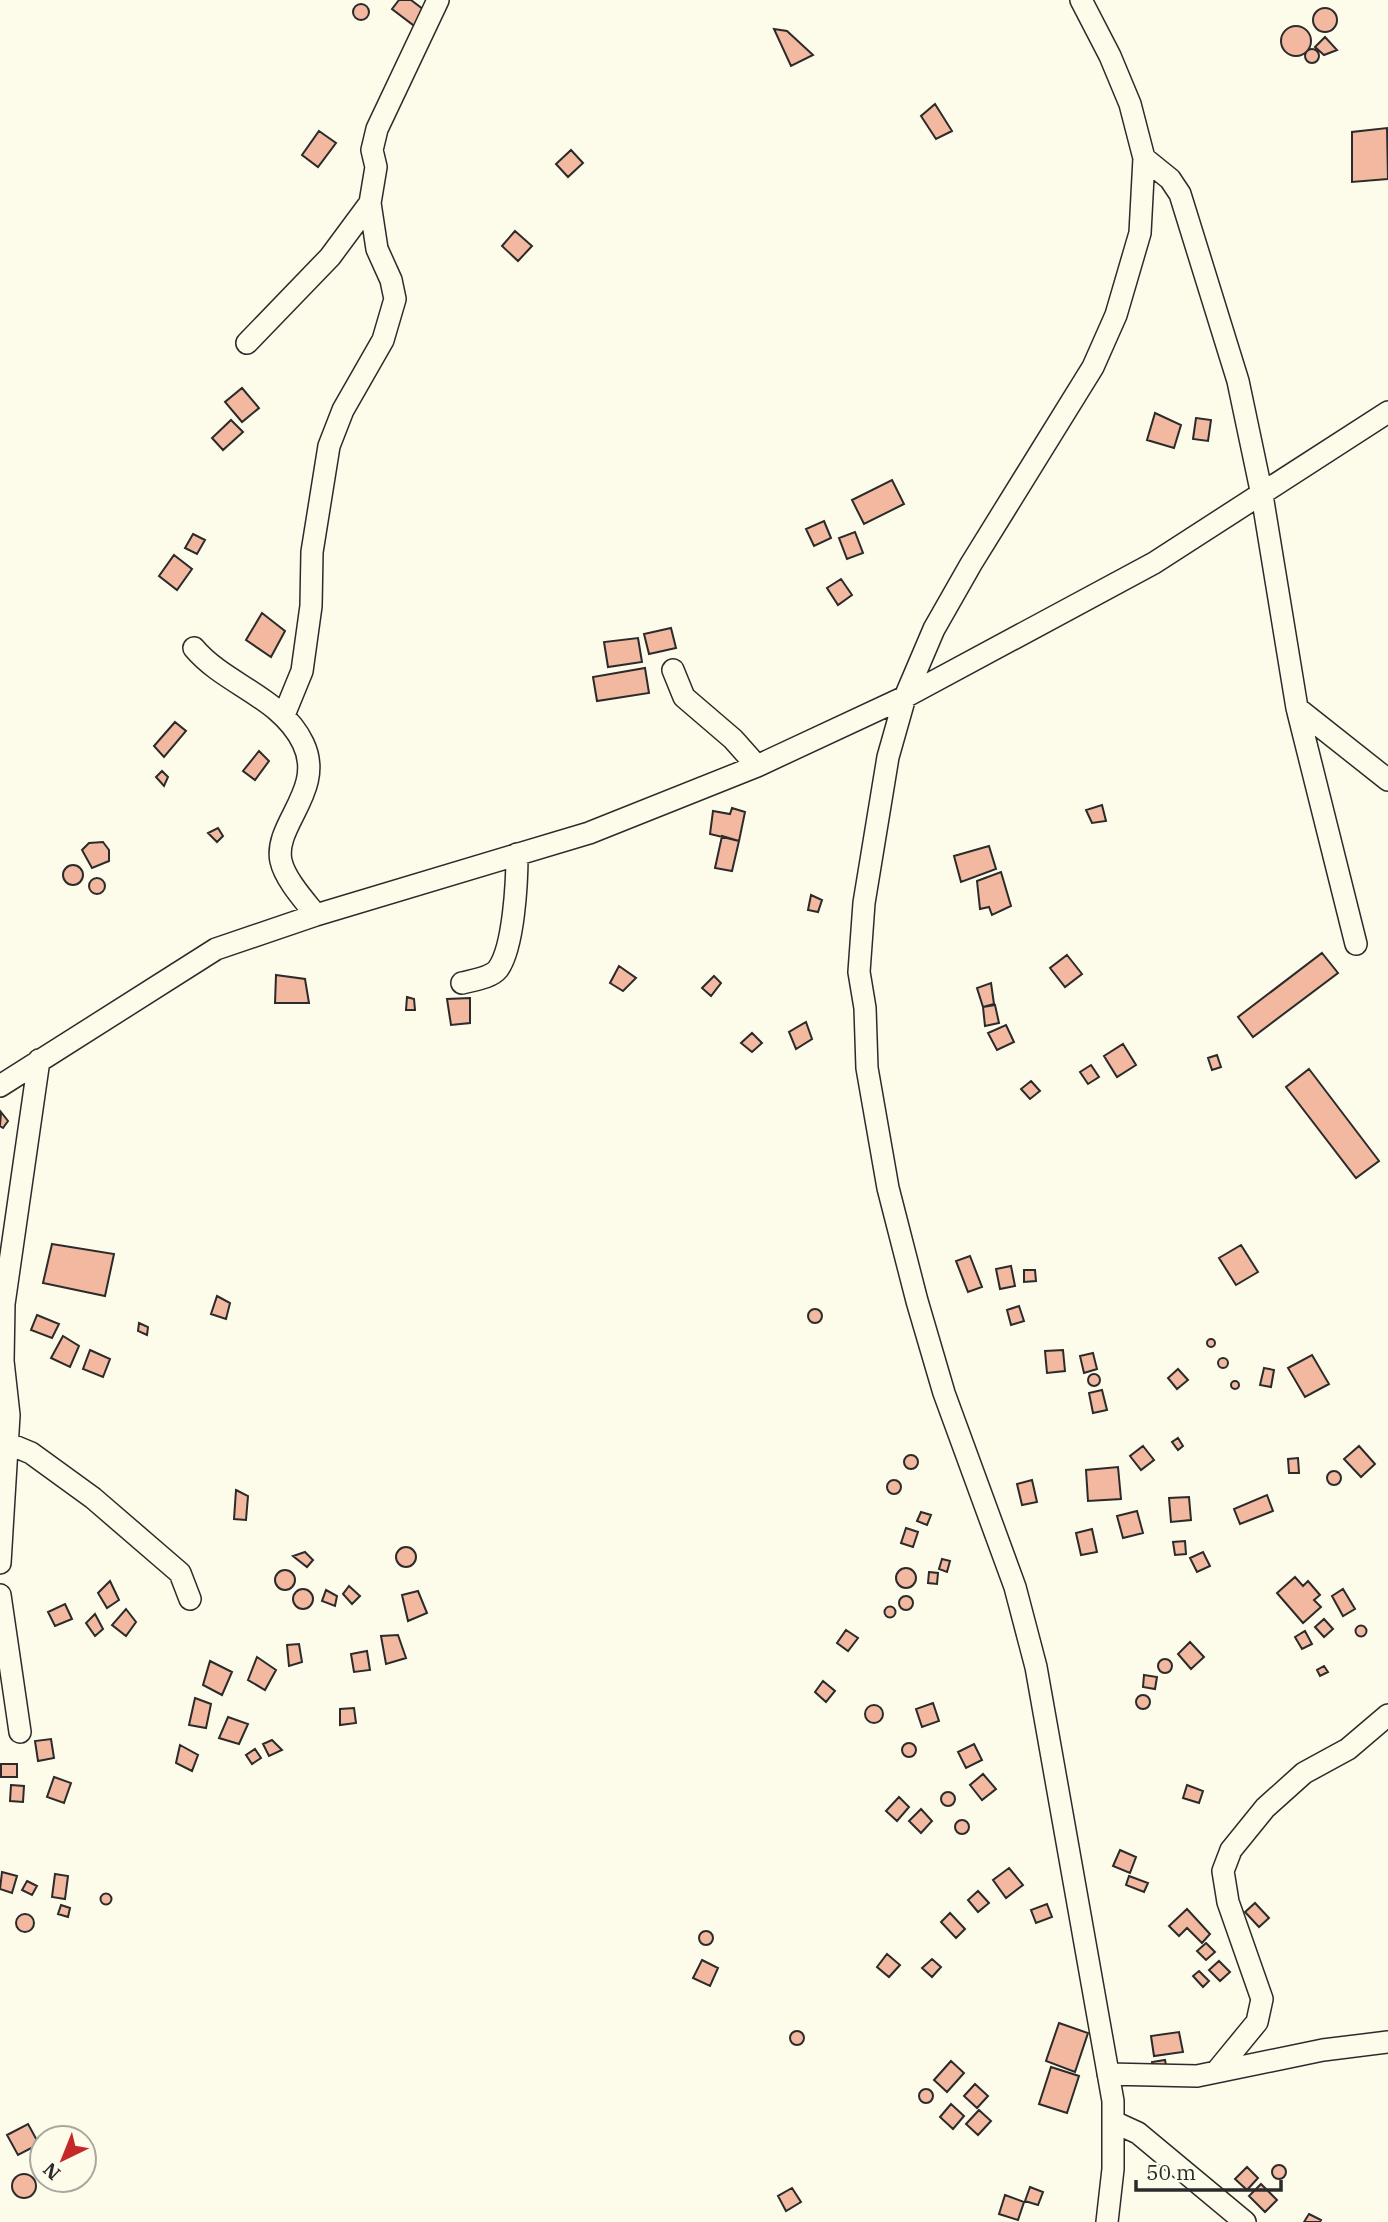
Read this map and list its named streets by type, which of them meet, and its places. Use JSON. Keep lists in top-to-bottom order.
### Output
{
  "scale_bar": "50 m",
  "north": "bottom left"
}
